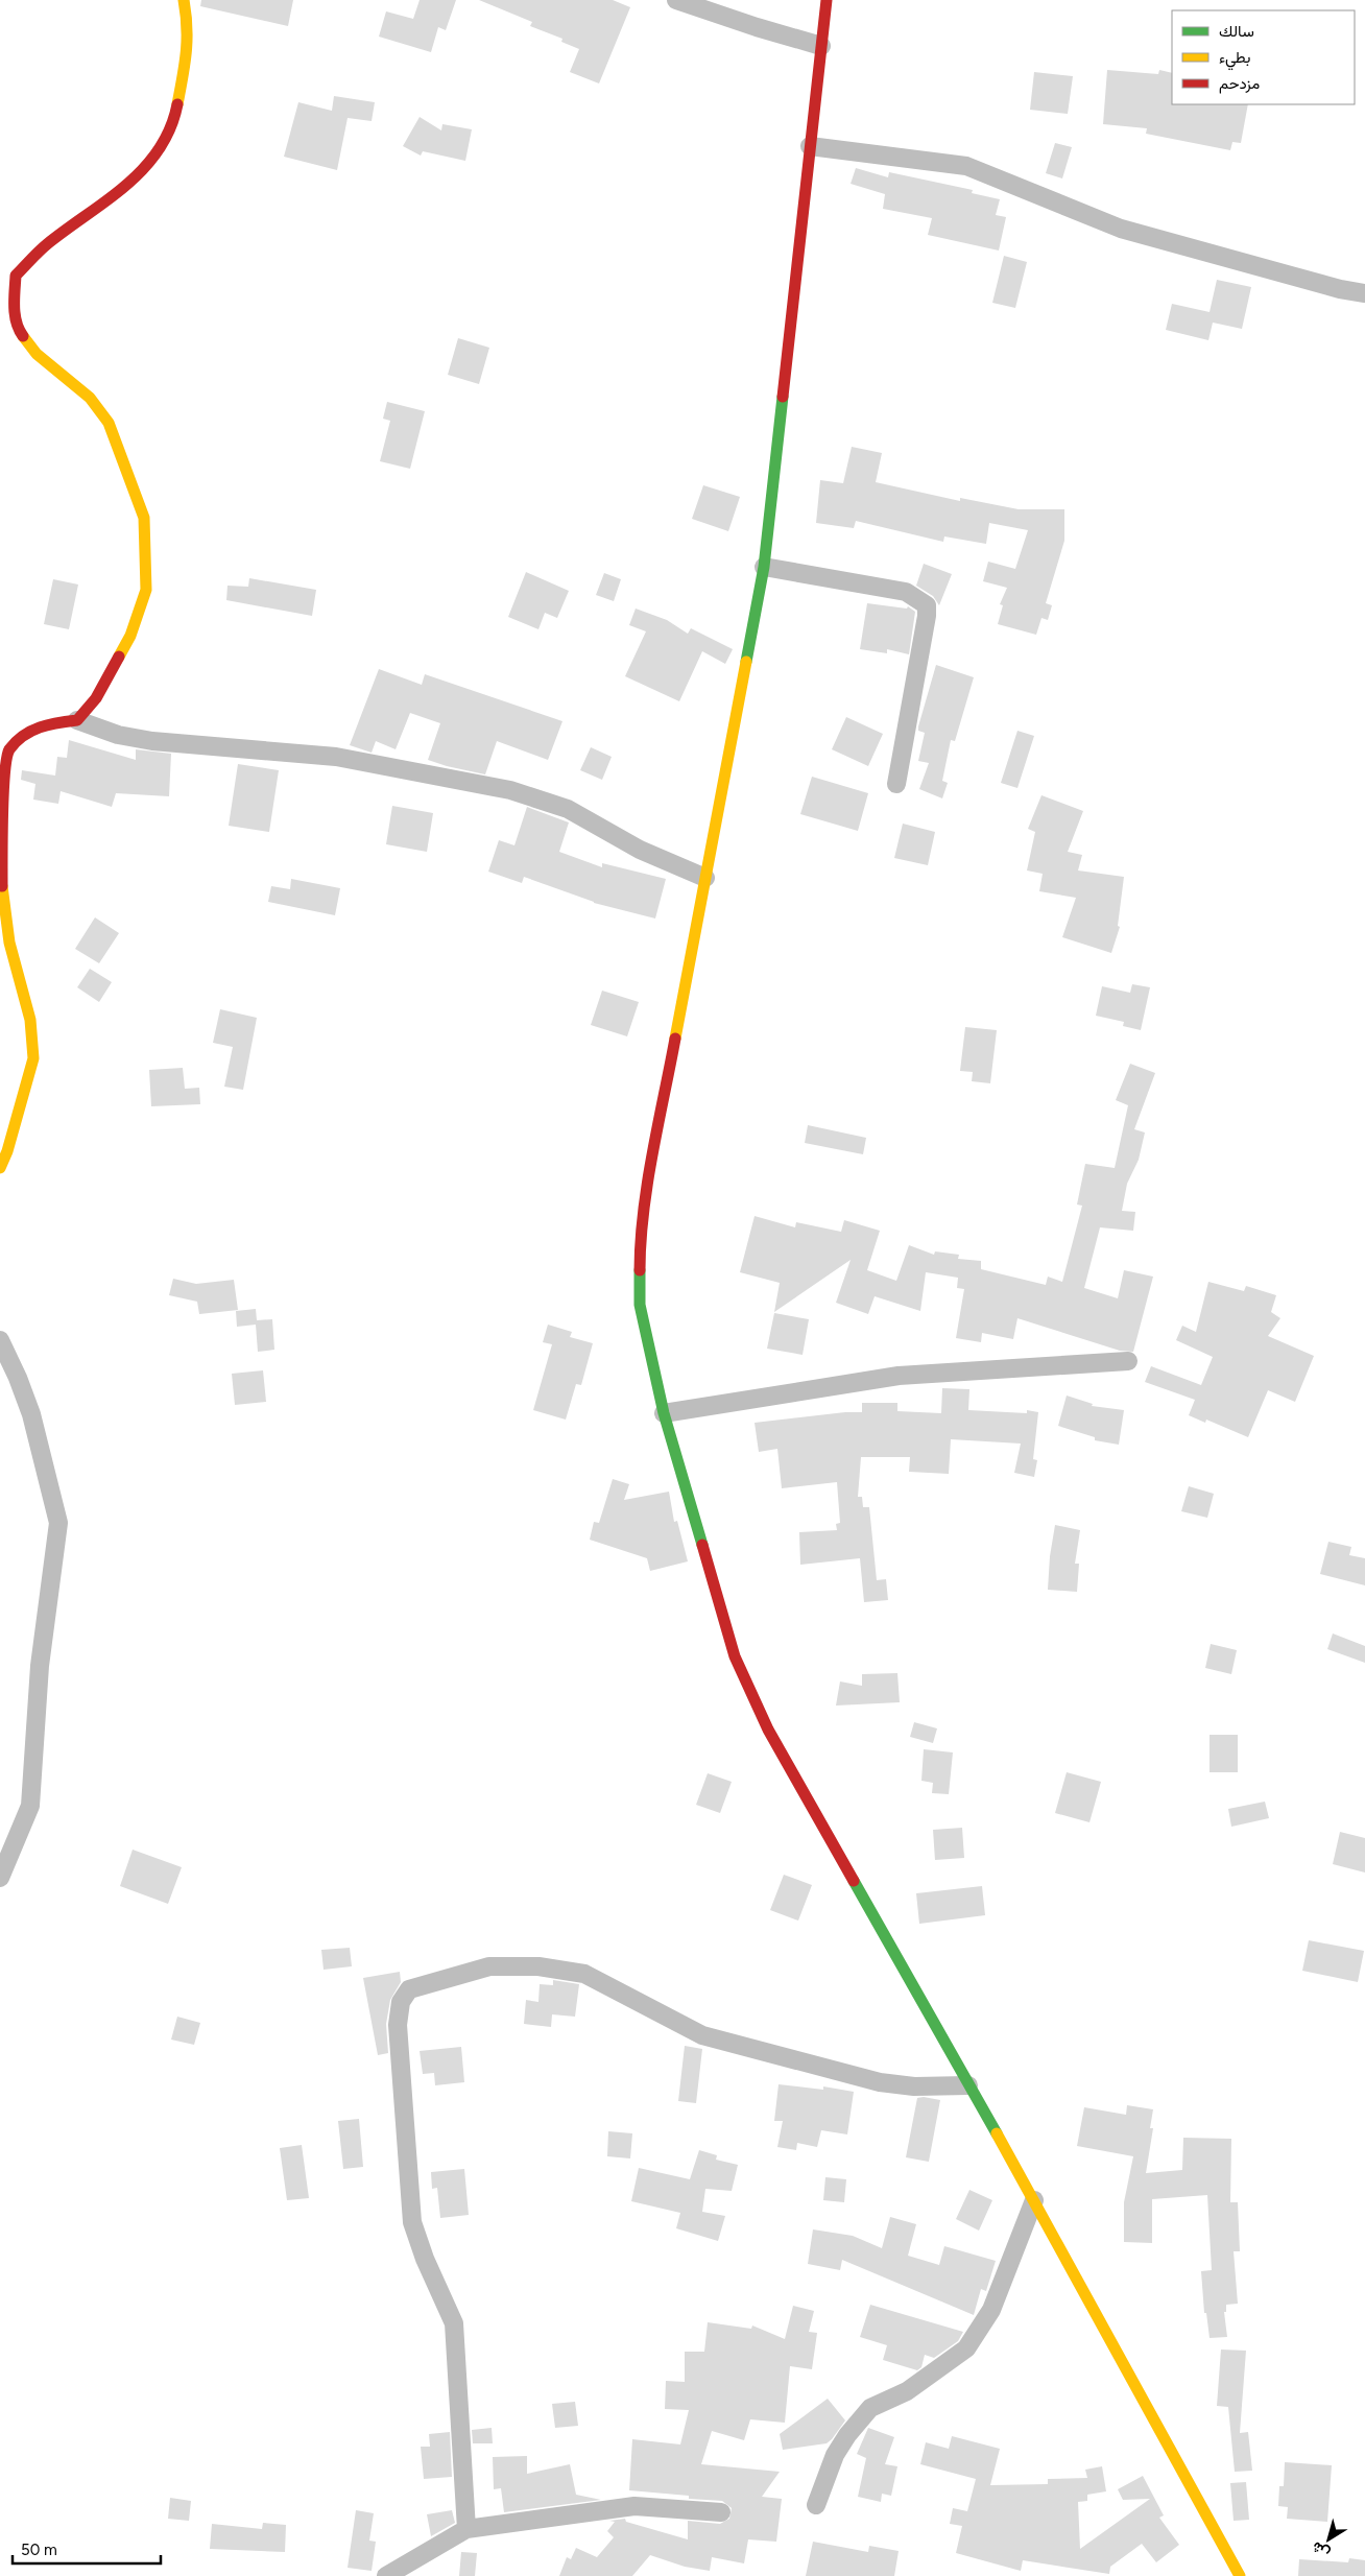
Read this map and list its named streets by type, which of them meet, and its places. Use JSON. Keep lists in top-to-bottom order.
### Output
{
  "legend": ["سالك", "بطيء", "مزدحم"],
  "scale_bar": "50 m",
  "north": "bottom left"
}
